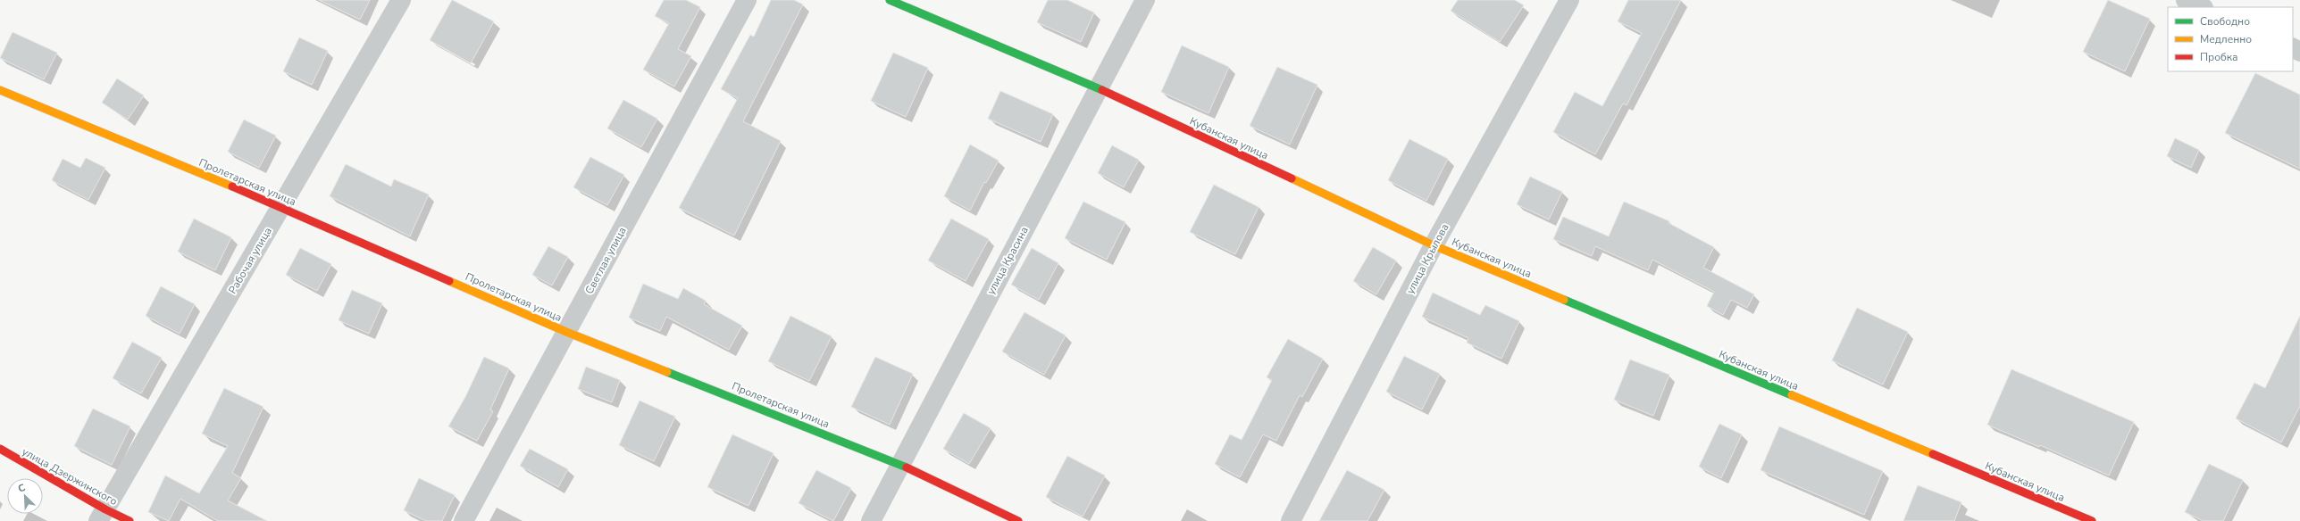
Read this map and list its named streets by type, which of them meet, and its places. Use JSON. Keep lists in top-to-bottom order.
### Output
{
  "streets": {
    "street": [
      "Кубанская улица",
      "Пролетарская улица",
      "улица Крылова",
      "Рабочая улица",
      "Светлая улица",
      "улица Красина",
      "улица Дзержинского"
    ]
  },
  "crossings": [
    ["Кубанская улица", "улица Крылова"],
    ["Кубанская улица", "улица Красина"],
    ["Пролетарская улица", "Рабочая улица"],
    ["Пролетарская улица", "Светлая улица"],
    ["Пролетарская улица", "улица Красина"],
    ["Рабочая улица", "улица Дзержинского"]
  ],
  "legend": ["Свободно", "Медленно", "Пробка"],
  "north": "top left"
}
